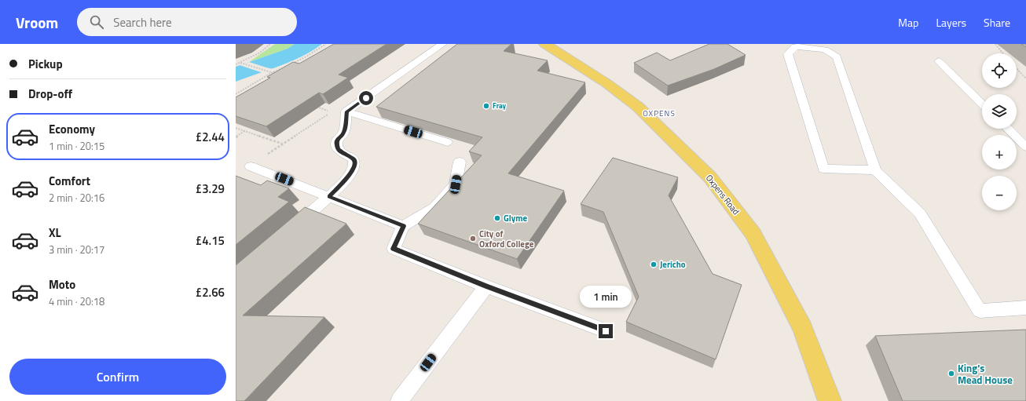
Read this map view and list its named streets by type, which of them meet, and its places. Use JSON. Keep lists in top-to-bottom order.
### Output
{
  "streets": {
    "main road": ["Oxpens Road"]
  },
  "districts": ["OXPENS"],
  "places": [
    "Fray",
    "Glyme",
    "City of Oxford College",
    "Jericho",
    "King's Mead House"
  ],
  "page": {
    "header": "Vroom",
    "search": "Search here",
    "nav": ["Map", "Layers", "Share"],
    "banner": ["Pickup", "Drop-off"],
    "map_buttons": ["+", "−"],
    "list": [
      {
        "name": "Economy",
        "note": "1 min · 20:15",
        "value": "£2.44"
      },
      {
        "name": "Comfort",
        "note": "2 min · 20:16",
        "value": "£3.29"
      },
      {
        "name": "XL",
        "note": "3 min · 20:17",
        "value": "£4.15"
      },
      {
        "name": "Moto",
        "note": "4 min · 20:18",
        "value": "£2.66"
      }
    ],
    "bubble": "1 min",
    "buttons": "Confirm"
  }
}
